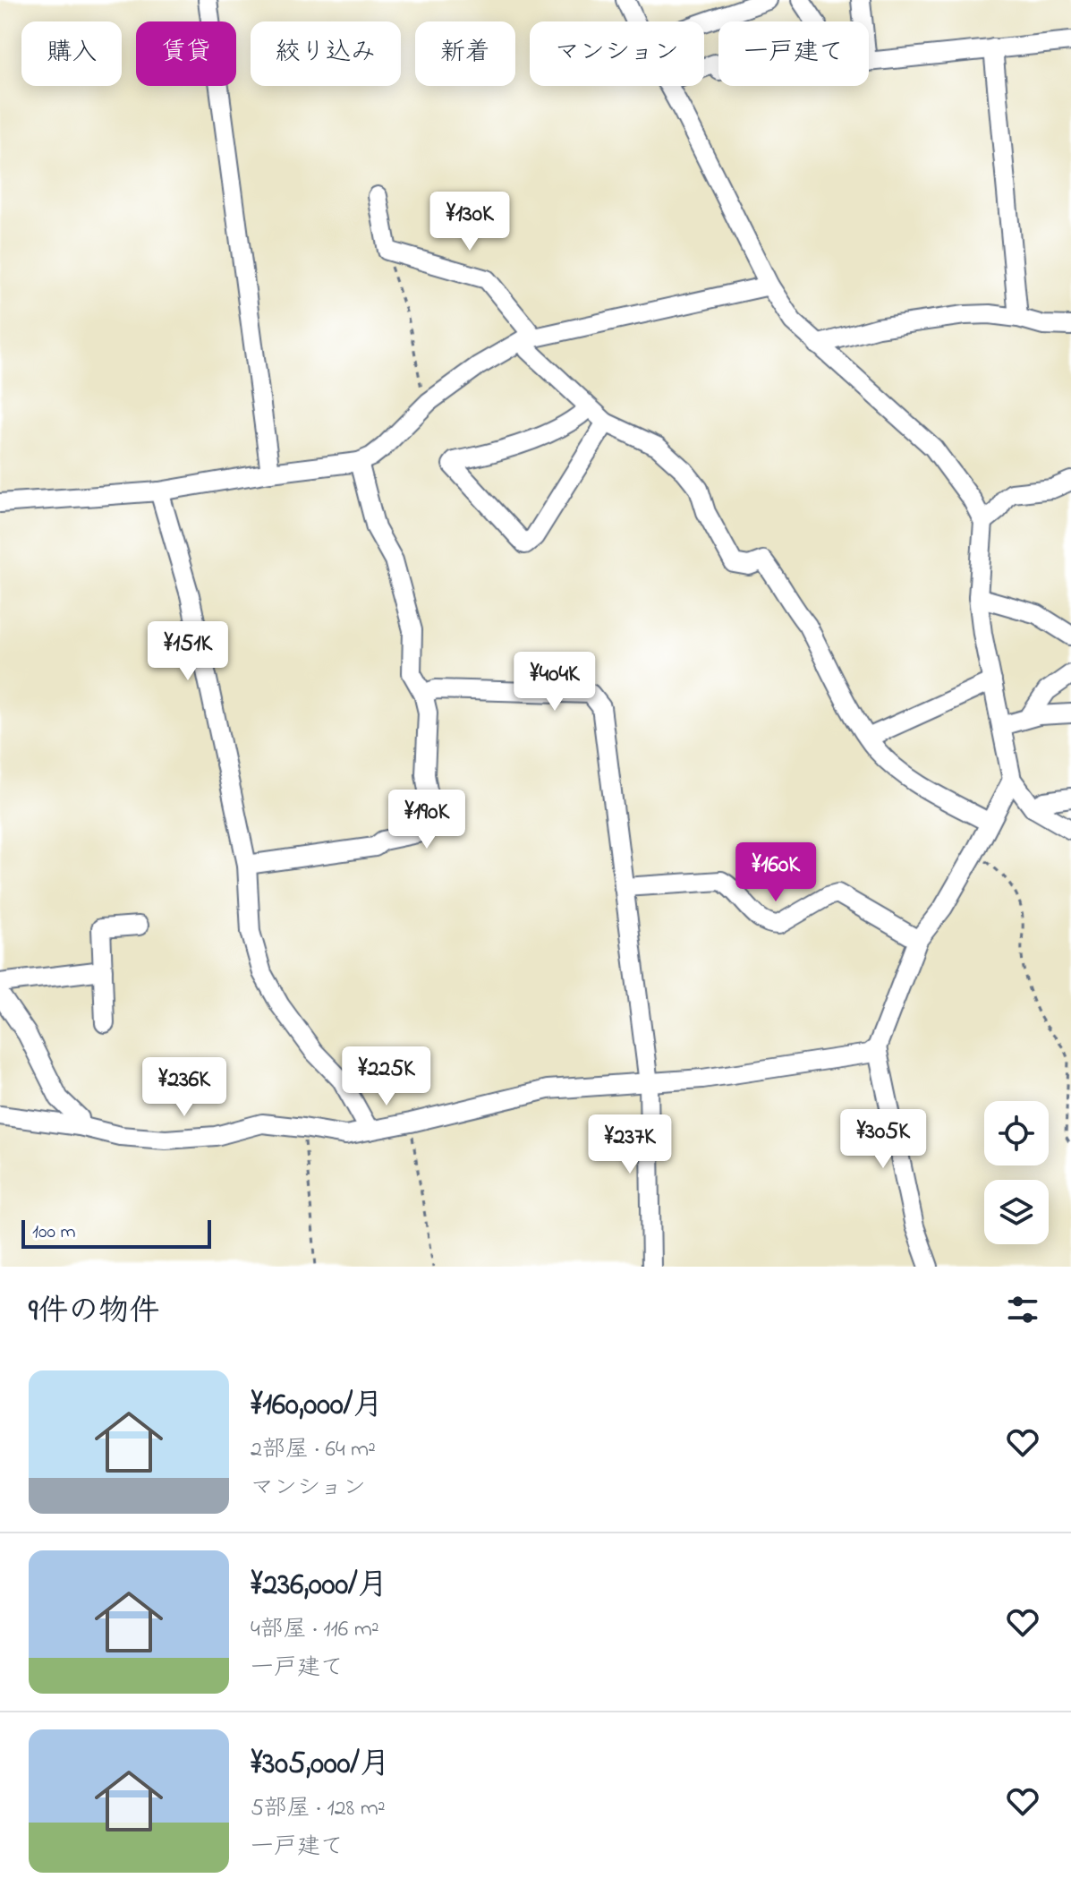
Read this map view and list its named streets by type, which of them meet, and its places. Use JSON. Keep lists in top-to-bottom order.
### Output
{
  "scale_bar": "100 m",
  "page": {
    "chip": [
      "購入",
      "賃貸",
      "絞り込み",
      "新着",
      "マンション",
      "一戸建て"
    ],
    "price": [
      "¥130K",
      "¥151K",
      "¥404K",
      "¥190K",
      "¥160K",
      "¥225K",
      "¥236K",
      "¥305K",
      "¥237K"
    ],
    "scale": "100 m",
    "heading": "9件の物件",
    "list": [
      {
        "name": "¥160,000/月",
        "note": "2部屋 · 64 m² · マンション"
      },
      {
        "name": "¥236,000/月",
        "note": "4部屋 · 116 m² · 一戸建て"
      },
      {
        "name": "¥305,000/月",
        "note": "5部屋 · 128 m² · 一戸建て"
      }
    ]
  }
}
